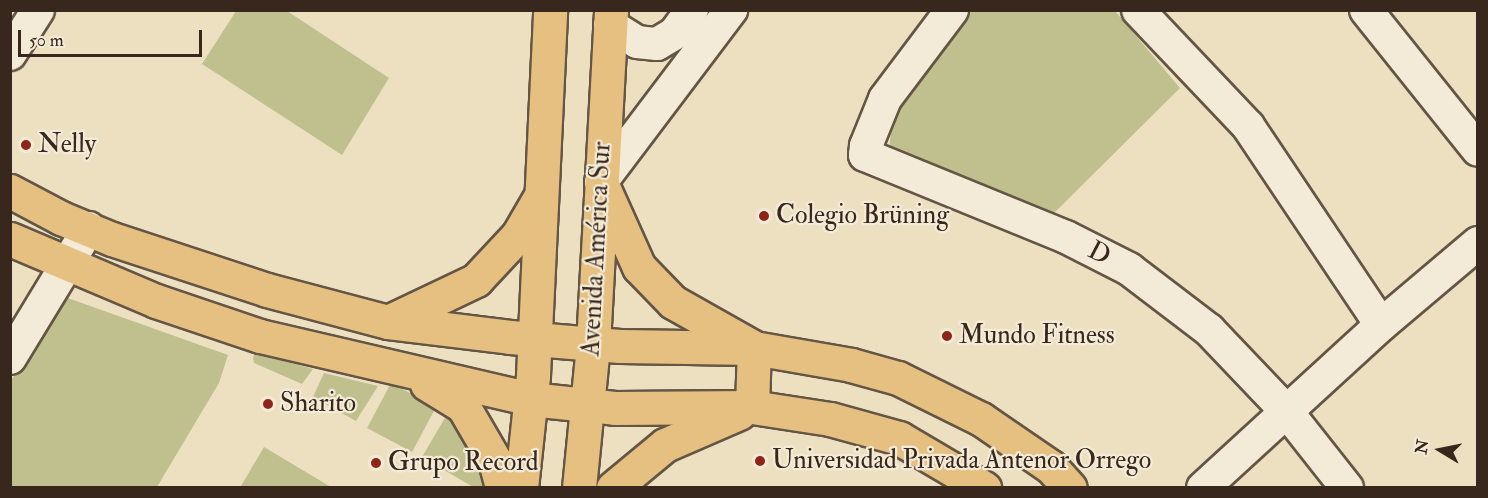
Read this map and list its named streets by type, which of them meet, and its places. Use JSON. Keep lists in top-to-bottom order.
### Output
{
  "streets": {
    "main road": ["Avenida América Sur"],
    "street": ["D"]
  },
  "places": [
    "Nelly",
    "Colegio Brüning",
    "Mundo Fitness",
    "Sharito",
    "Universidad Privada Antenor Orrego",
    "Grupo Record"
  ],
  "scale_bar": "50 m",
  "north": "left"
}
